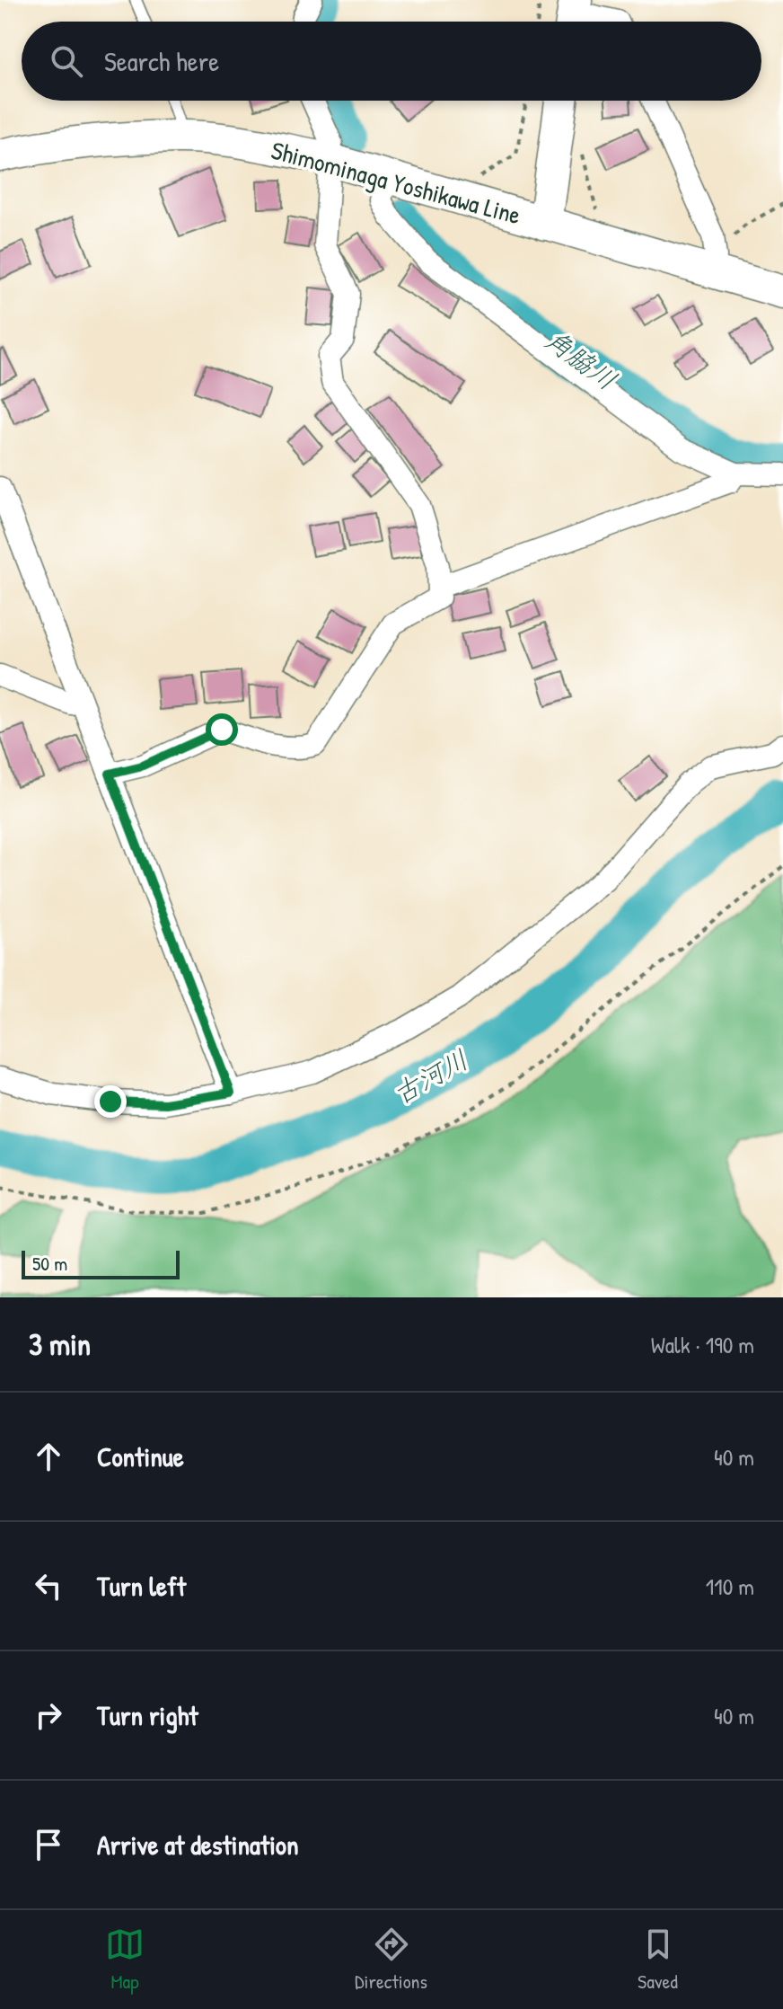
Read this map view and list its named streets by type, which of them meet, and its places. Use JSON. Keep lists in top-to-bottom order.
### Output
{
  "streets": {
    "main road": ["Shimominaga Yoshikawa Line"]
  },
  "water": ["角脇川", "古河川"],
  "scale_bar": "50 m",
  "page": {
    "search": "Search here",
    "scale": "50 m",
    "heading": ["3 min", "Walk · 190 m"],
    "list": [
      ["Continue", "40 m"],
      ["Turn left", "110 m"],
      ["Turn right", "40 m"],
      "Arrive at destination"
    ],
    "nav": ["Map", "Directions", "Saved"]
  }
}
